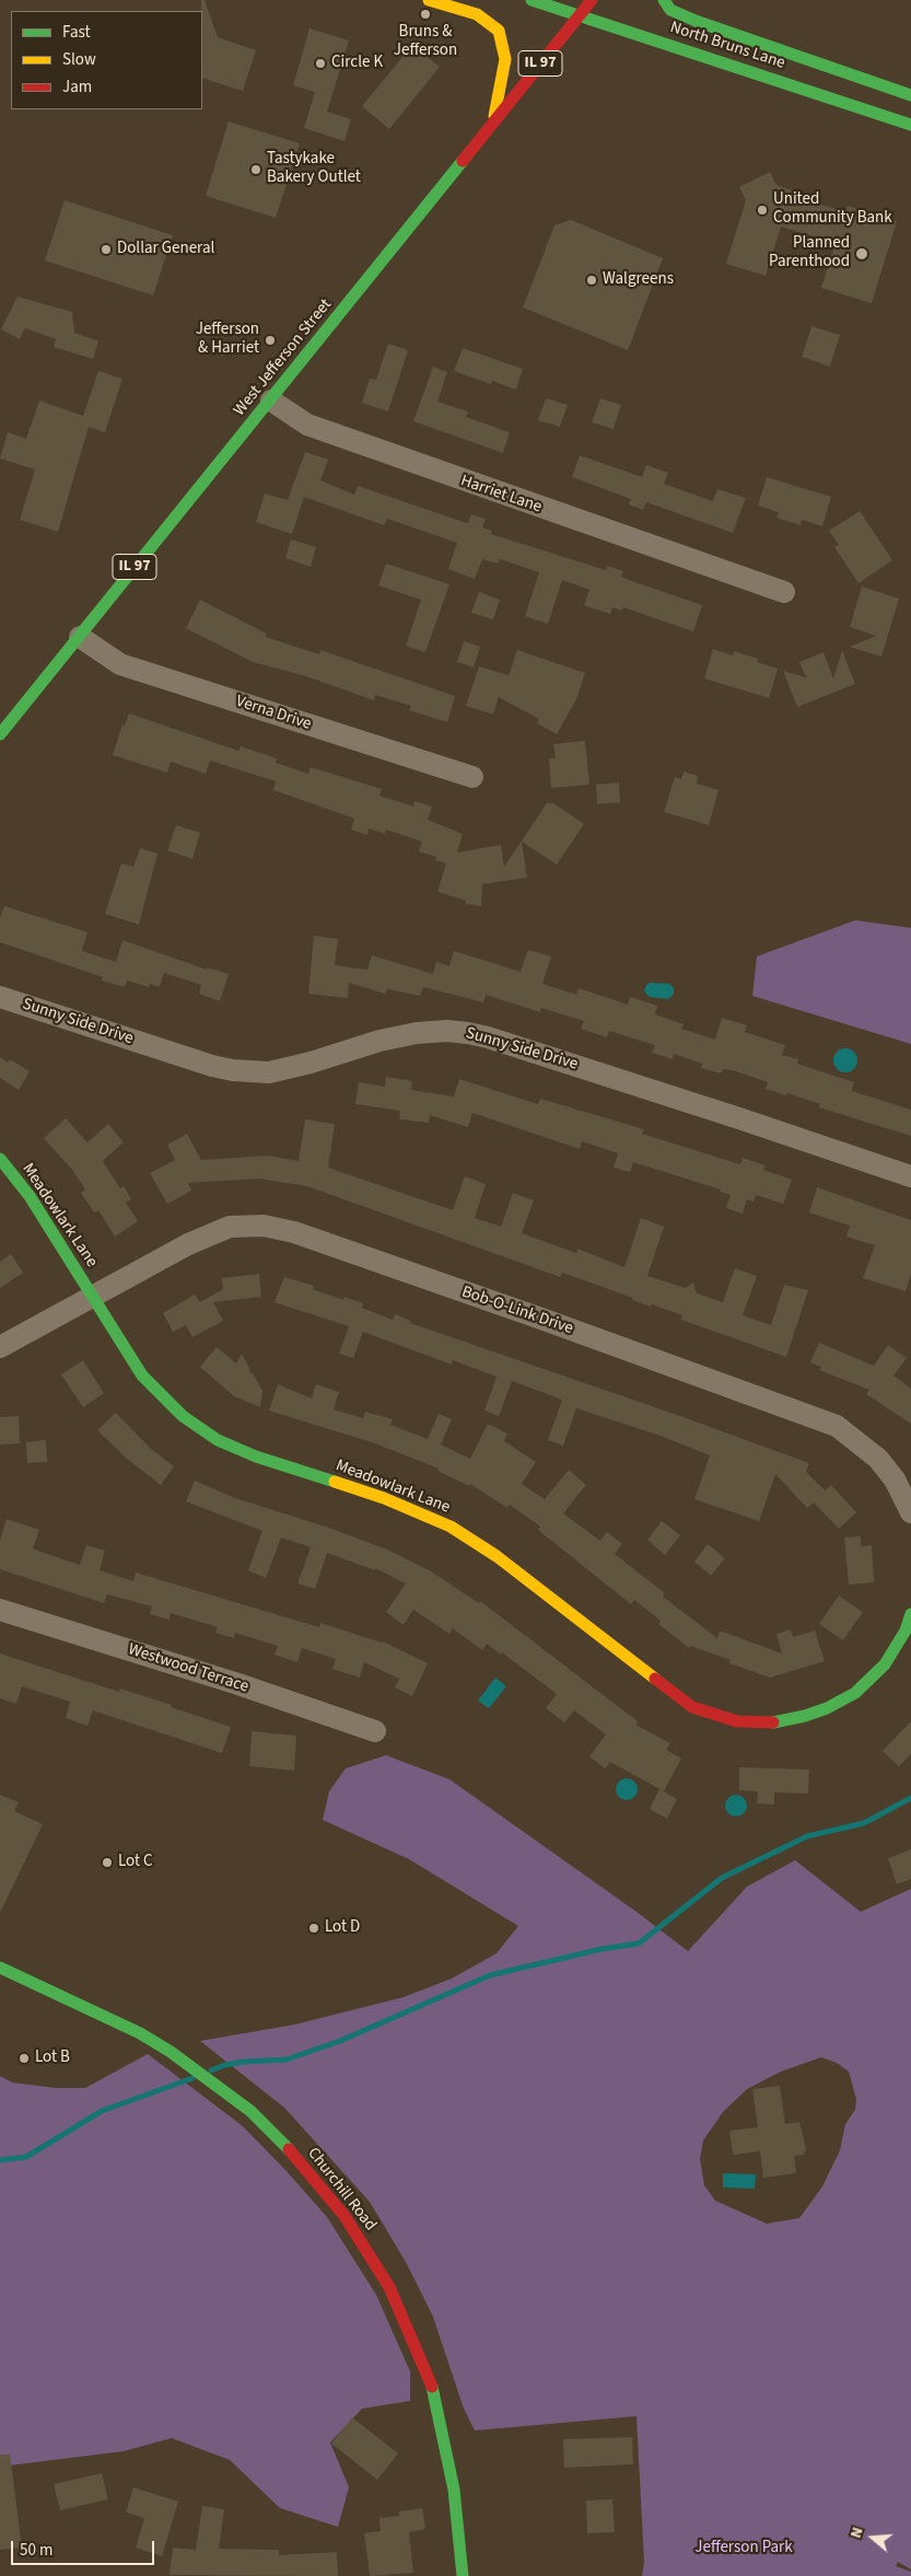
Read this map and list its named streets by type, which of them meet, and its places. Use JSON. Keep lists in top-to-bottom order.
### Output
{
  "streets": {
    "street": [
      "North Bruns Lane",
      "IL 97",
      "West Jefferson Street",
      "Harriet Lane",
      "Verna Drive",
      "Sunny Side Drive",
      "Meadowlark Lane",
      "Bob-O-Link Drive",
      "Westwood Terrace",
      "Churchill Road"
    ]
  },
  "crossings": [
    ["North Bruns Lane", "West Jefferson Street"],
    ["West Jefferson Street", "Harriet Lane"],
    ["West Jefferson Street", "Verna Drive"],
    ["Meadowlark Lane", "Bob-O-Link Drive"]
  ],
  "parks": ["Jefferson Park"],
  "places": [
    "Bruns & Jefferson",
    "Circle K",
    "Tastykake Bakery Outlet",
    "United Community Bank",
    "Dollar General",
    "Planned Parenthood",
    "Walgreens",
    "Jefferson & Harriet",
    "Lot C",
    "Lot D",
    "Lot B"
  ],
  "legend": ["Fast", "Slow", "Jam"],
  "scale_bar": "50 m",
  "north": "left"
}
